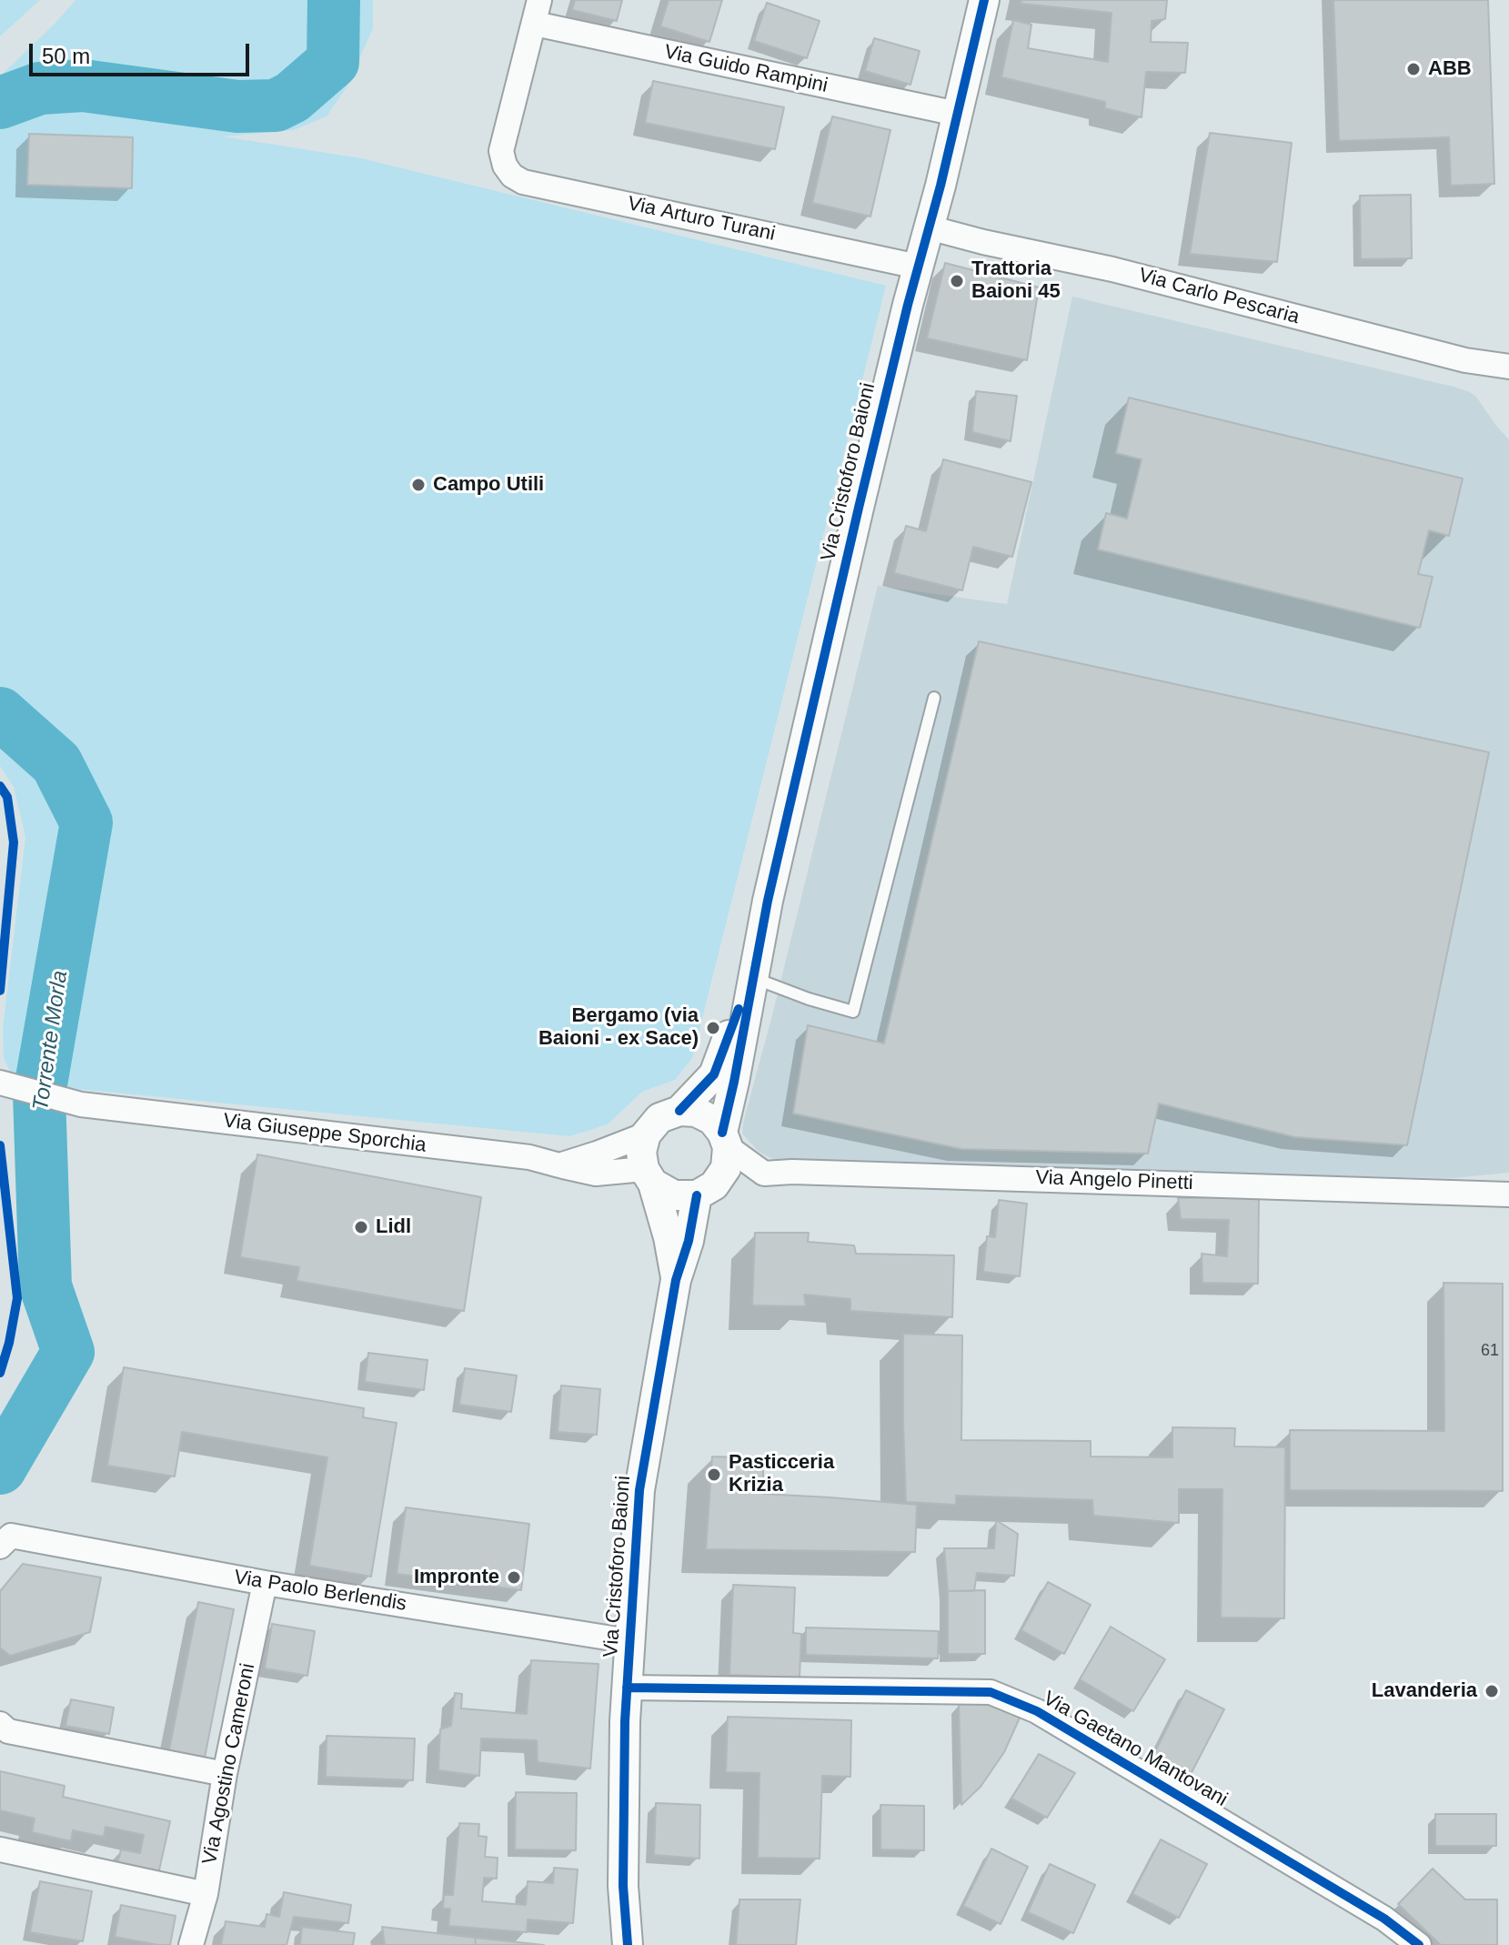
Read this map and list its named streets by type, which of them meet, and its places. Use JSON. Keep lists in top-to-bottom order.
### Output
{
  "streets": {
    "street": [
      "Via Guido Rampini",
      "Via Arturo Turani",
      "Via Carlo Pescaria",
      "Via Cristoforo Baioni",
      "Via Giuseppe Sporchia",
      "Via Angelo Pinetti",
      "Via Paolo Berlendis",
      "Via Gaetano Mantovani",
      "Via Agostino Cameroni"
    ]
  },
  "crossings": [
    ["Via Guido Rampini", "Via Arturo Turani"],
    ["Via Guido Rampini", "Via Cristoforo Baioni"],
    ["Via Arturo Turani", "Via Cristoforo Baioni"],
    ["Via Carlo Pescaria", "Via Cristoforo Baioni"],
    ["Via Cristoforo Baioni", "Via Giuseppe Sporchia"],
    ["Via Cristoforo Baioni", "Via Angelo Pinetti"],
    ["Via Cristoforo Baioni", "Via Paolo Berlendis"],
    ["Via Cristoforo Baioni", "Via Gaetano Mantovani"],
    ["Via Giuseppe Sporchia", "Via Angelo Pinetti"],
    ["Via Paolo Berlendis", "Via Agostino Cameroni"]
  ],
  "water": ["Torrente Morla"],
  "places": [
    "ABB",
    "Trattoria Baioni 45",
    "Campo Utili",
    "Bergamo (via Baioni - ex Sace)",
    "Lidl",
    "Pasticceria Krizia",
    "Impronte",
    "Lavanderia"
  ],
  "house_numbers": ["61"],
  "scale_bar": "50 m"
}
